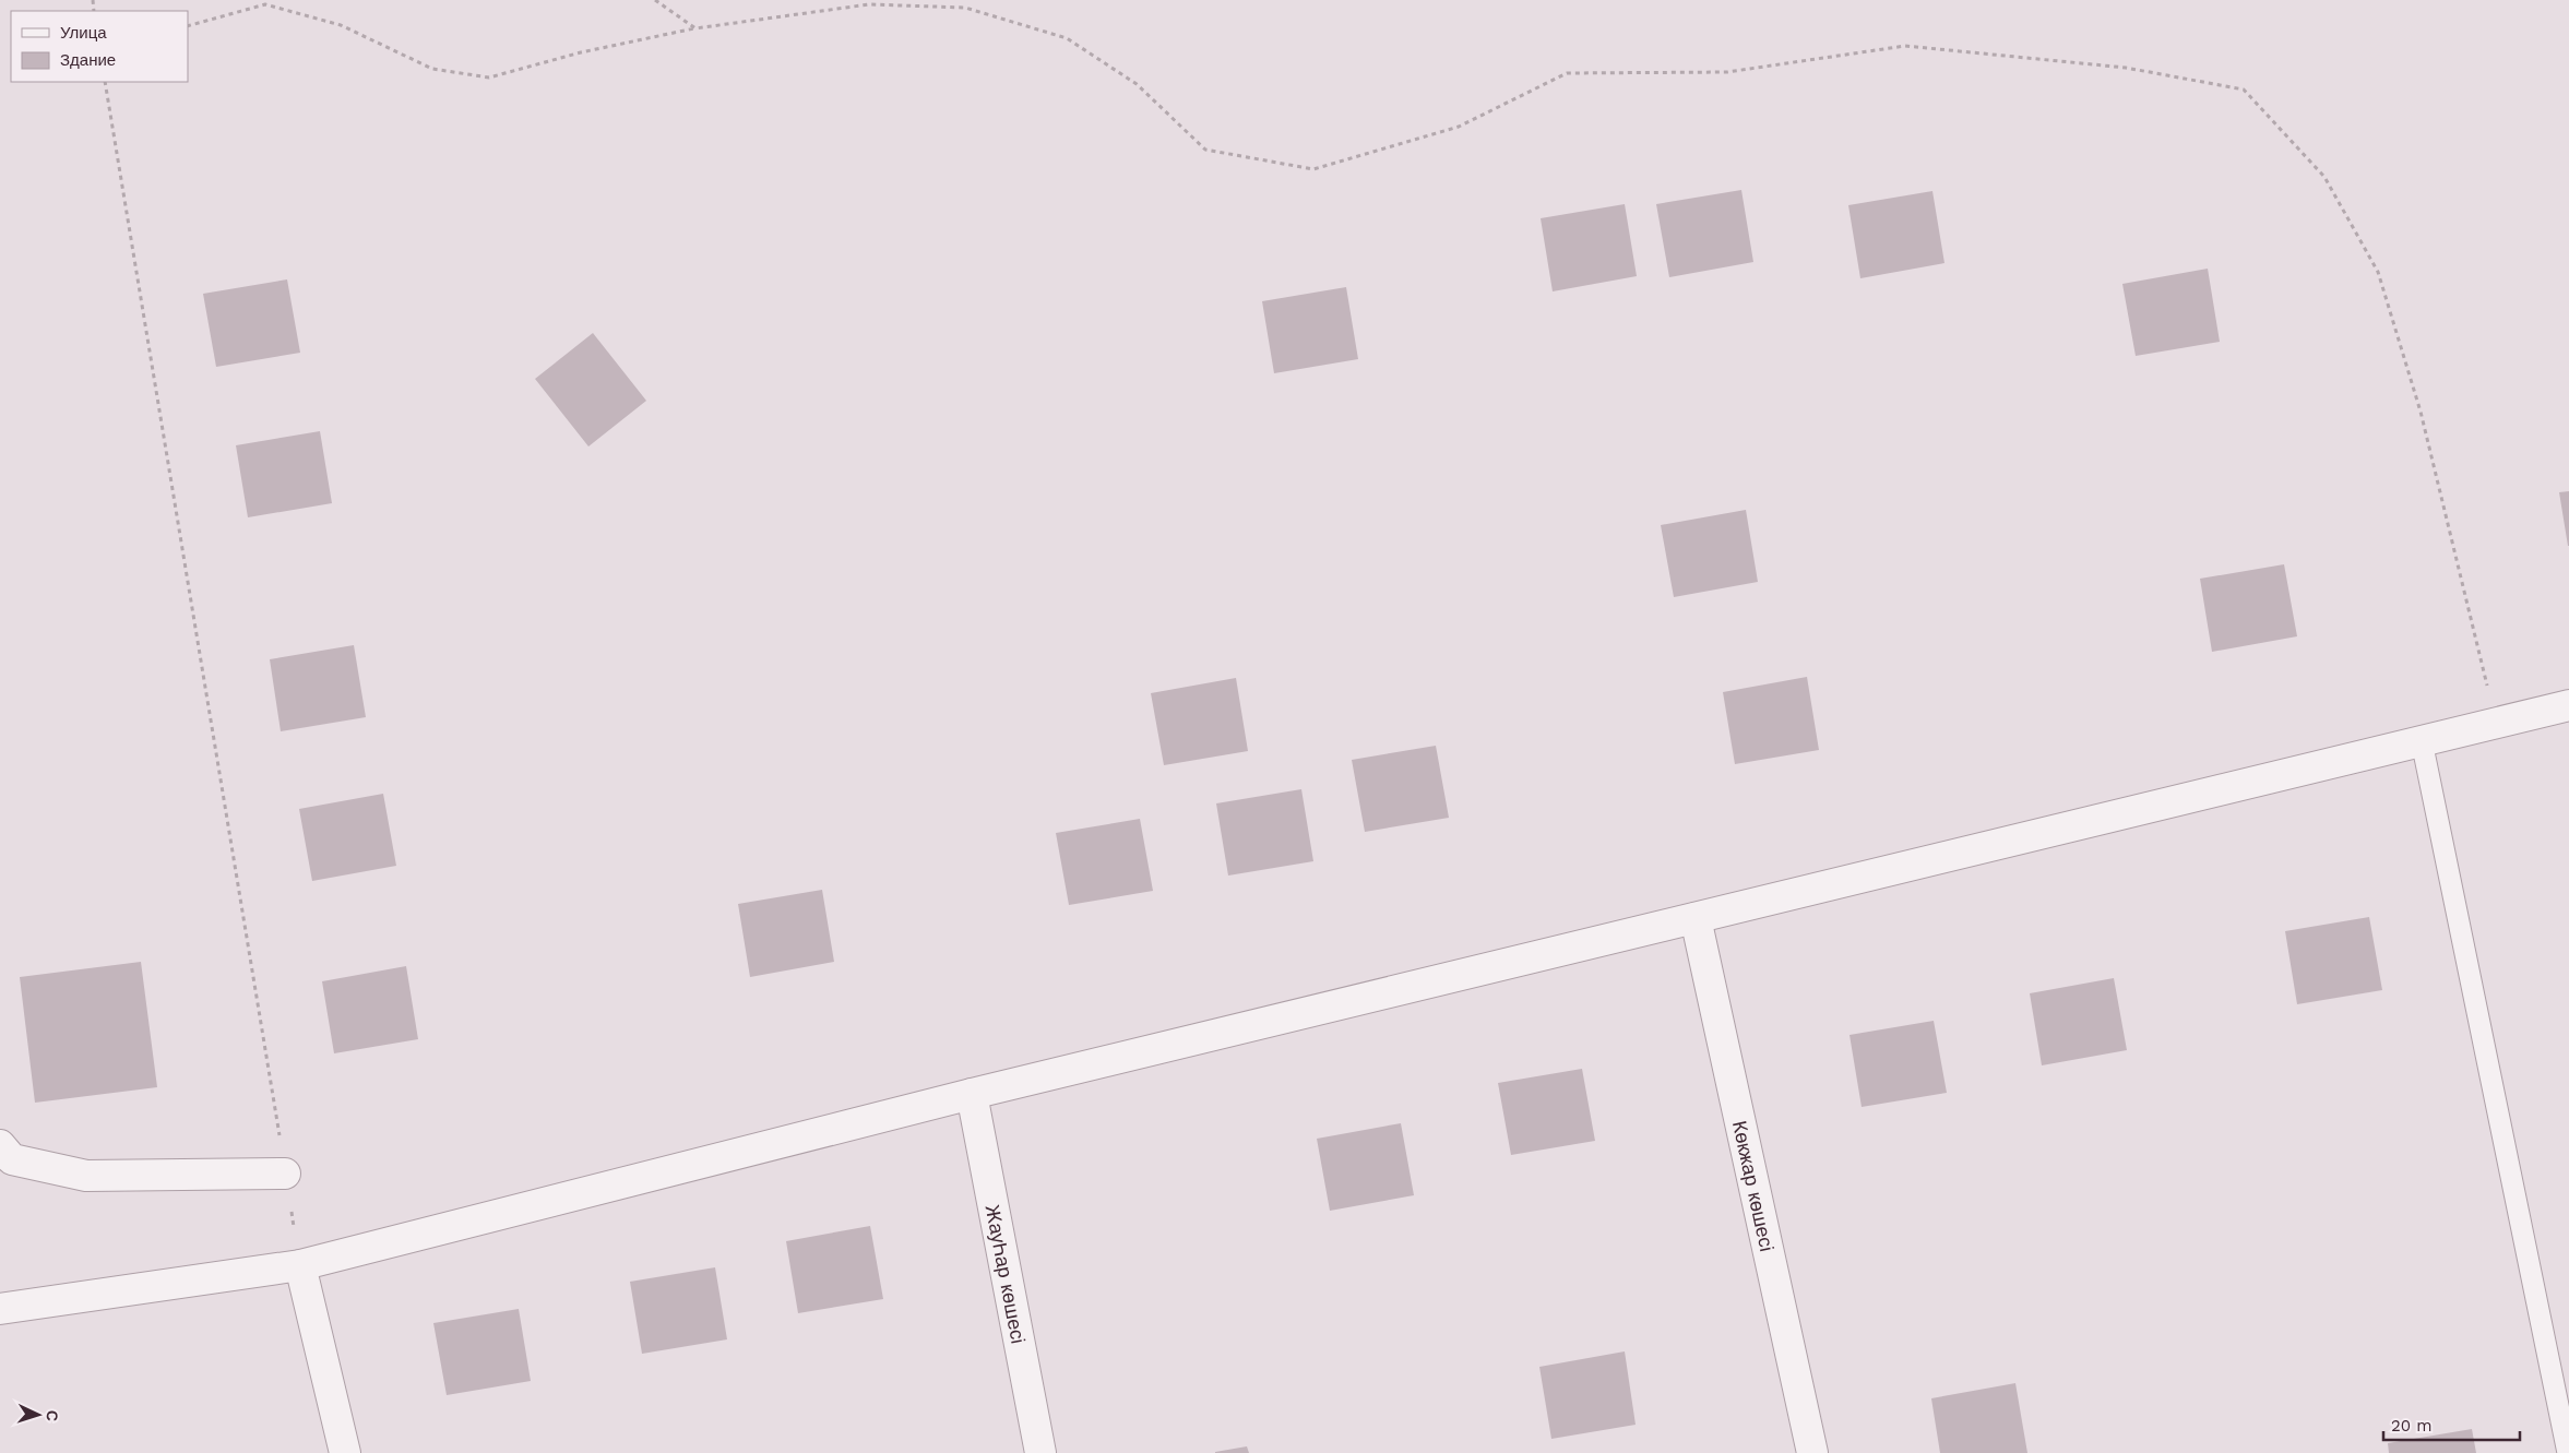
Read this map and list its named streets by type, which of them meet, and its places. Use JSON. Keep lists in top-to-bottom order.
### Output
{
  "streets": {
    "street": ["Көкжар көшесі", "ЖауҺар көшесі"]
  },
  "legend": ["Улица", "Здание"],
  "scale_bar": "20 m",
  "north": "right"
}
